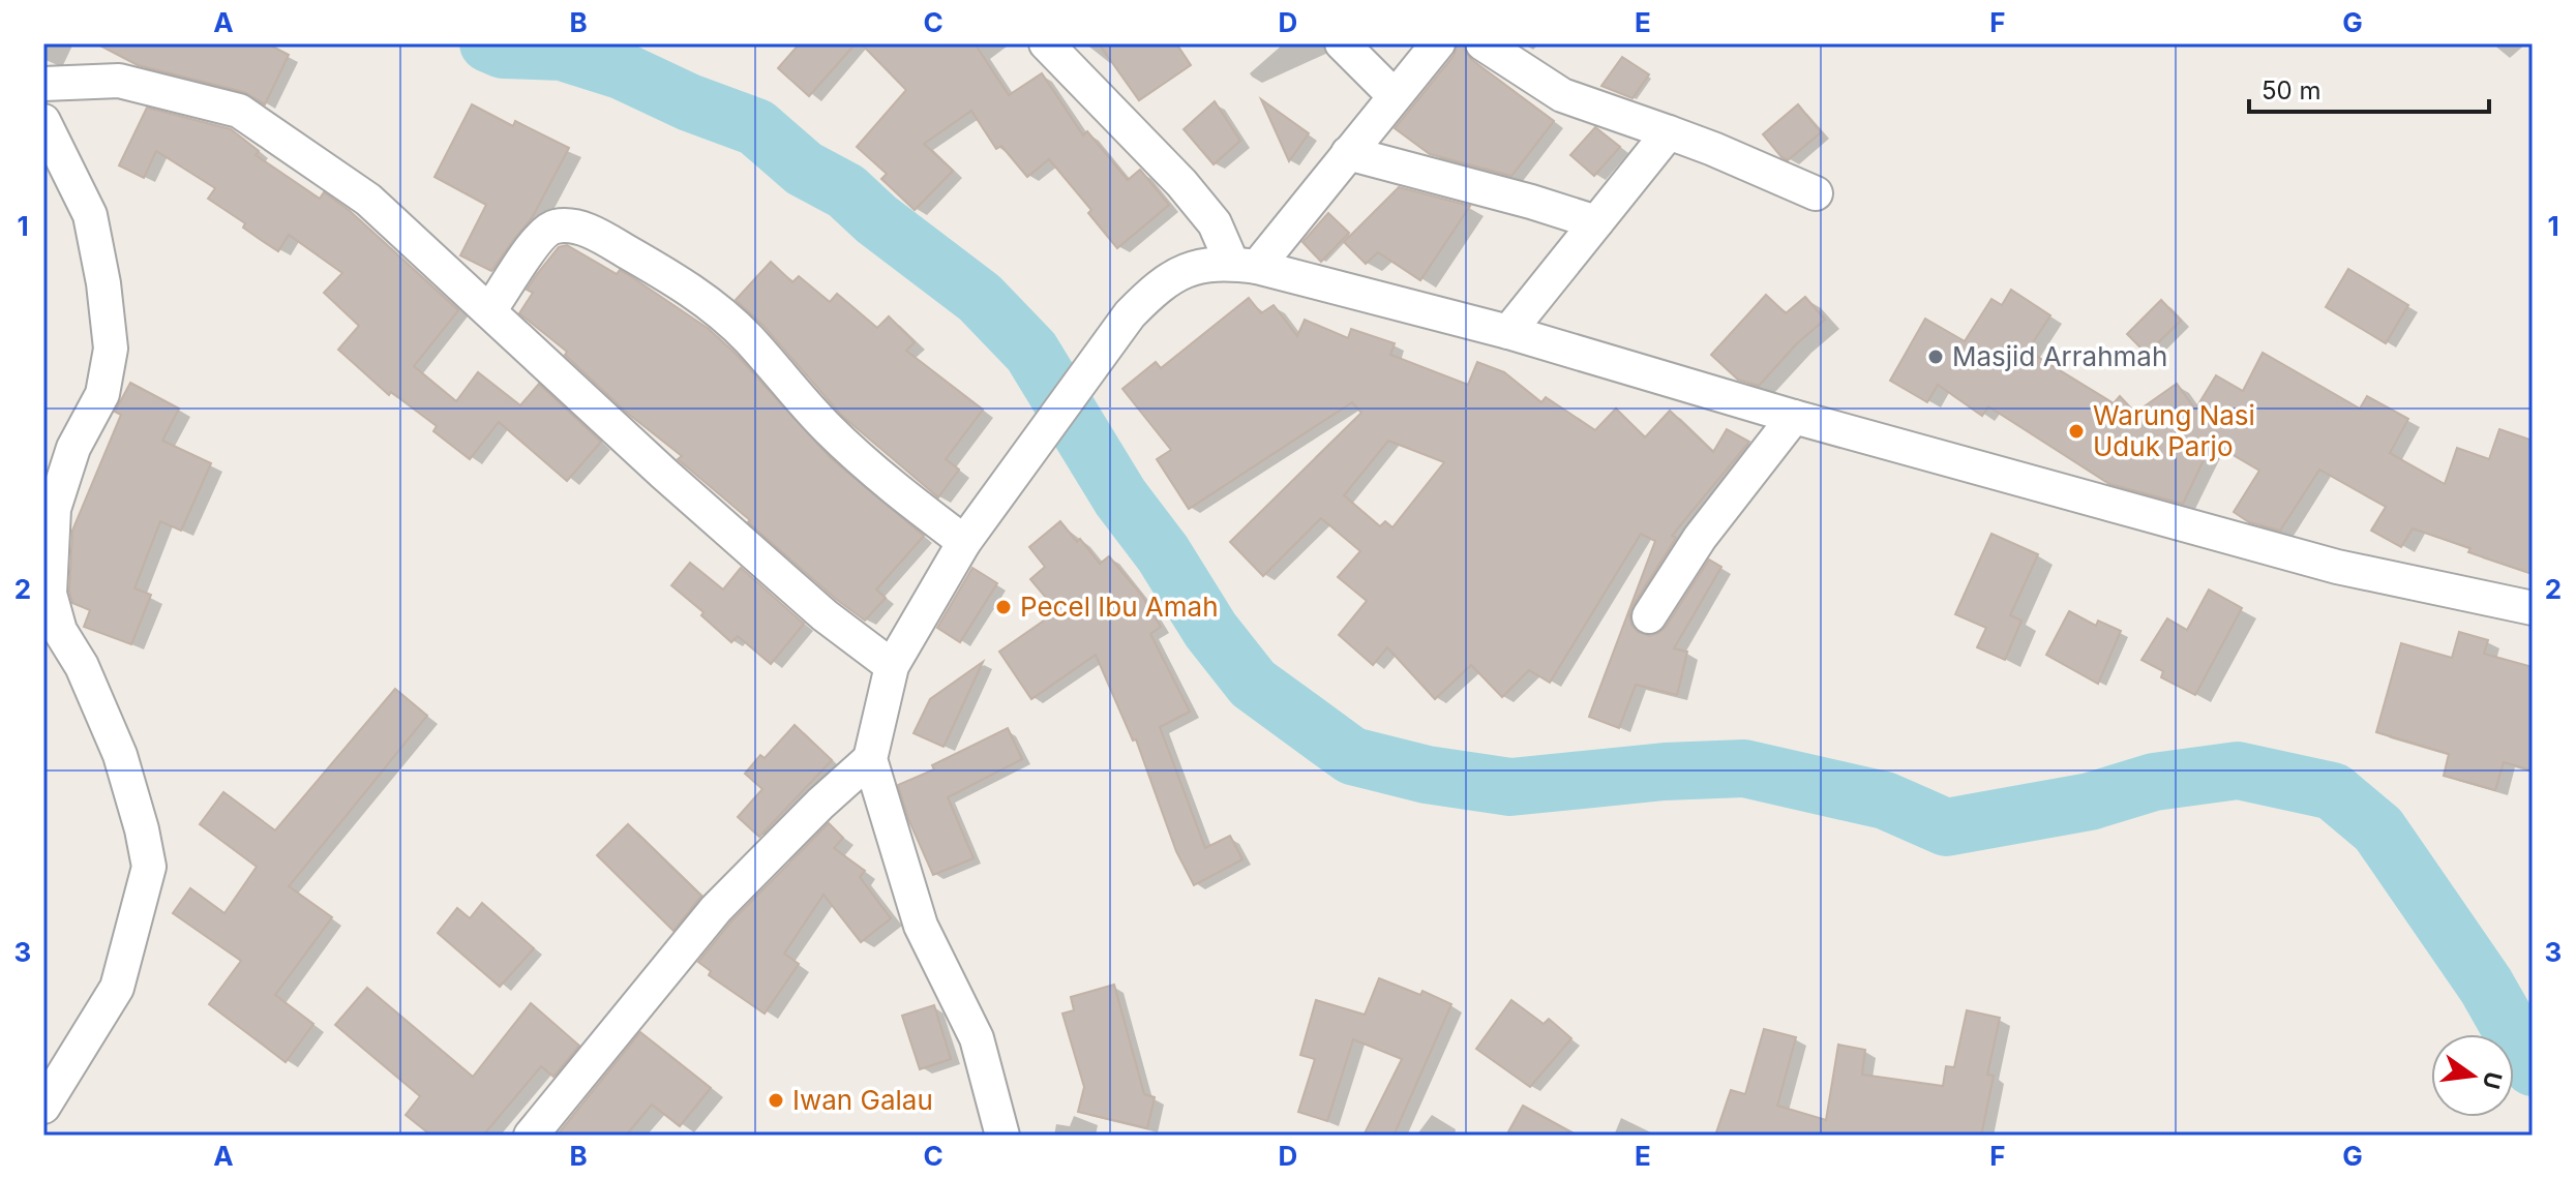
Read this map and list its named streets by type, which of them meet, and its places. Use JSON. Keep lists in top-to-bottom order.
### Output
{
  "places": [
    "Masjid Arrahmah",
    "Warung Nasi Uduk Parjo",
    "Pecel Ibu Amah",
    "Iwan Galau"
  ],
  "scale_bar": "50 m",
  "north": "right",
  "grid": {
    "columns": [
      "A",
      "B",
      "C",
      "D",
      "E",
      "F",
      "G"
    ],
    "rows": ["1", "2", "3"]
  }
}
